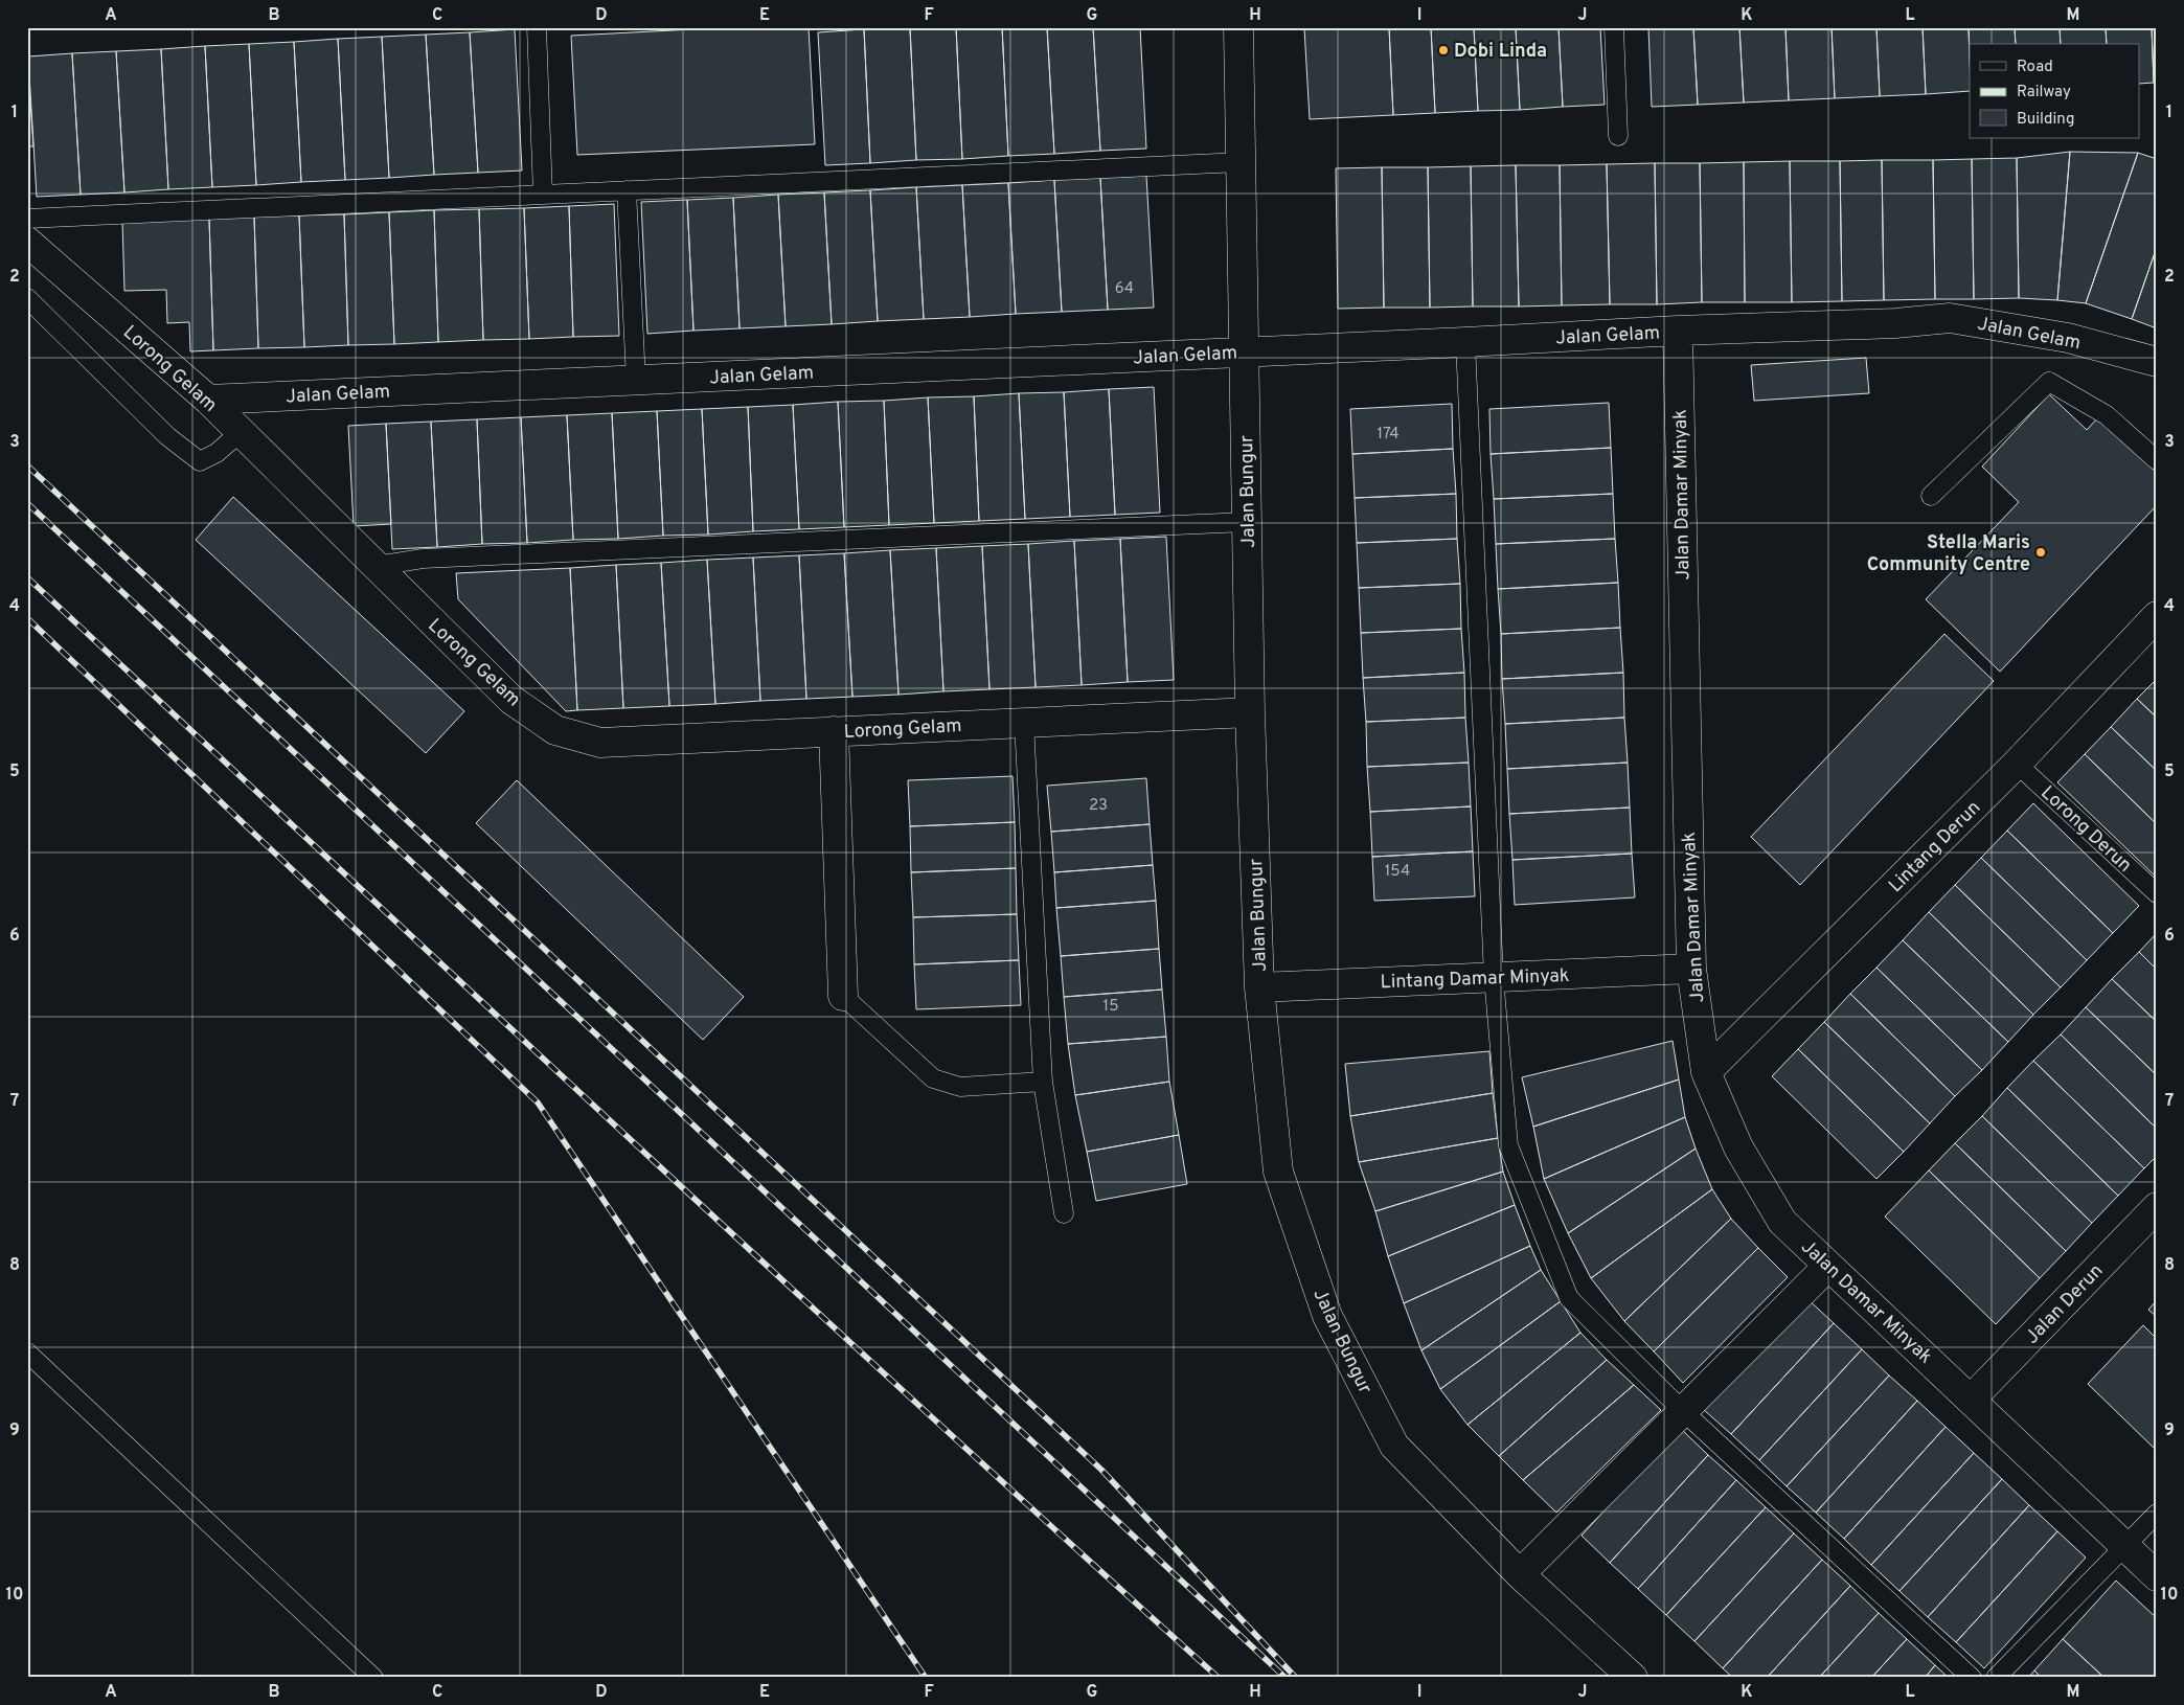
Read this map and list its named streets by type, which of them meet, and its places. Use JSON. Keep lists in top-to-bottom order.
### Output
{
  "streets": {
    "street": [
      "Jalan Gelam",
      "Lorong Gelam",
      "Jalan Bungur",
      "Jalan Damar Minyak",
      "Lintang Derun",
      "Lintang Damar Minyak",
      "Jalan Derun"
    ],
    "lane": ["Lorong Derun"]
  },
  "crossings": [
    ["Jalan Gelam", "Lorong Gelam"],
    ["Jalan Gelam", "Jalan Bungur"],
    ["Jalan Gelam", "Jalan Damar Minyak"],
    ["Lorong Gelam", "Jalan Bungur"],
    ["Jalan Bungur", "Lintang Damar Minyak"],
    ["Jalan Damar Minyak", "Lintang Derun"],
    ["Jalan Damar Minyak", "Lintang Damar Minyak"],
    ["Jalan Damar Minyak", "Jalan Derun"],
    ["Lorong Derun", "Lintang Derun"]
  ],
  "places": ["Dobi Linda", "Stella Maris Community Centre"],
  "house_numbers": [
    "64",
    "174",
    "23",
    "154",
    "15"
  ],
  "legend": ["Road", "Railway", "Building"],
  "grid": {
    "columns": [
      "A",
      "B",
      "C",
      "D",
      "E",
      "F",
      "G",
      "H",
      "I",
      "J",
      "K",
      "L",
      "M"
    ],
    "rows": [
      "1",
      "2",
      "3",
      "4",
      "5",
      "6",
      "7",
      "8",
      "9",
      "10"
    ]
  }
}
